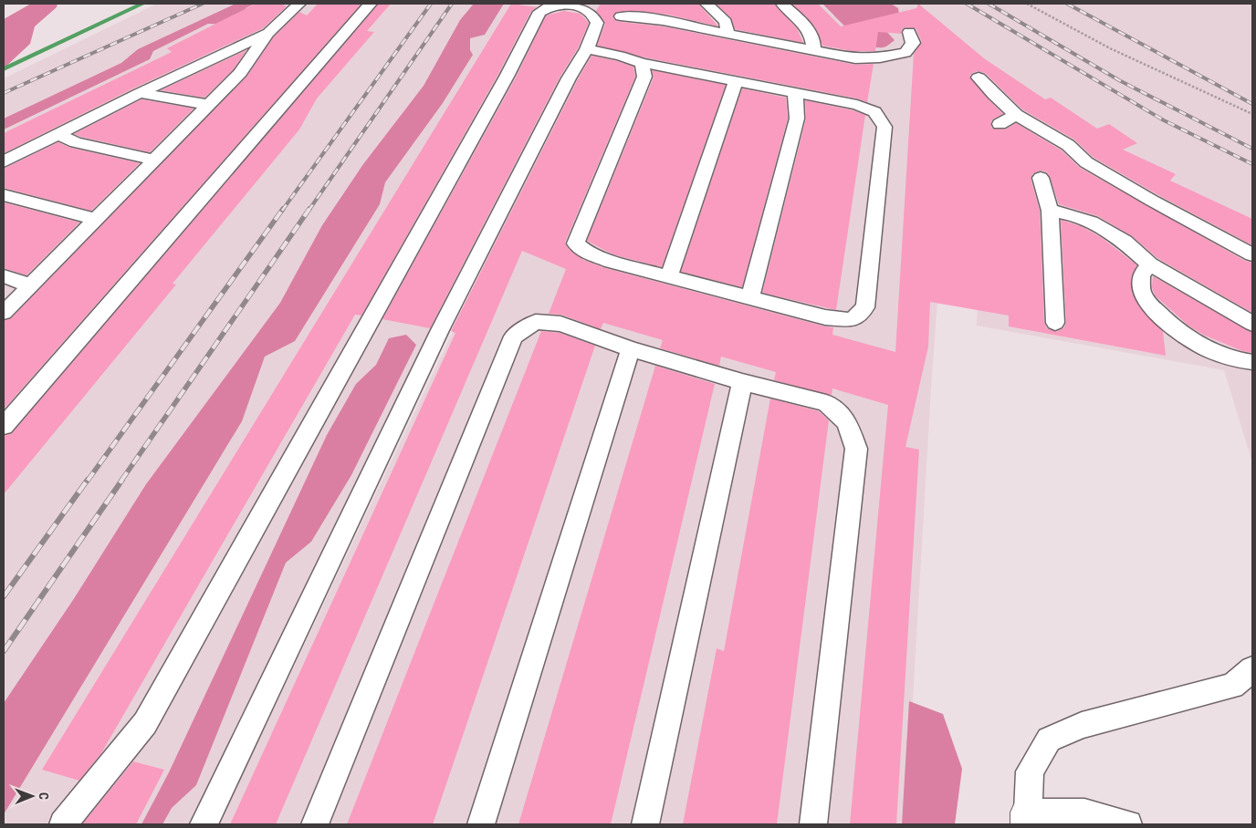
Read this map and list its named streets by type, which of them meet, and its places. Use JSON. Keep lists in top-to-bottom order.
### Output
{
  "north": "right"
}
